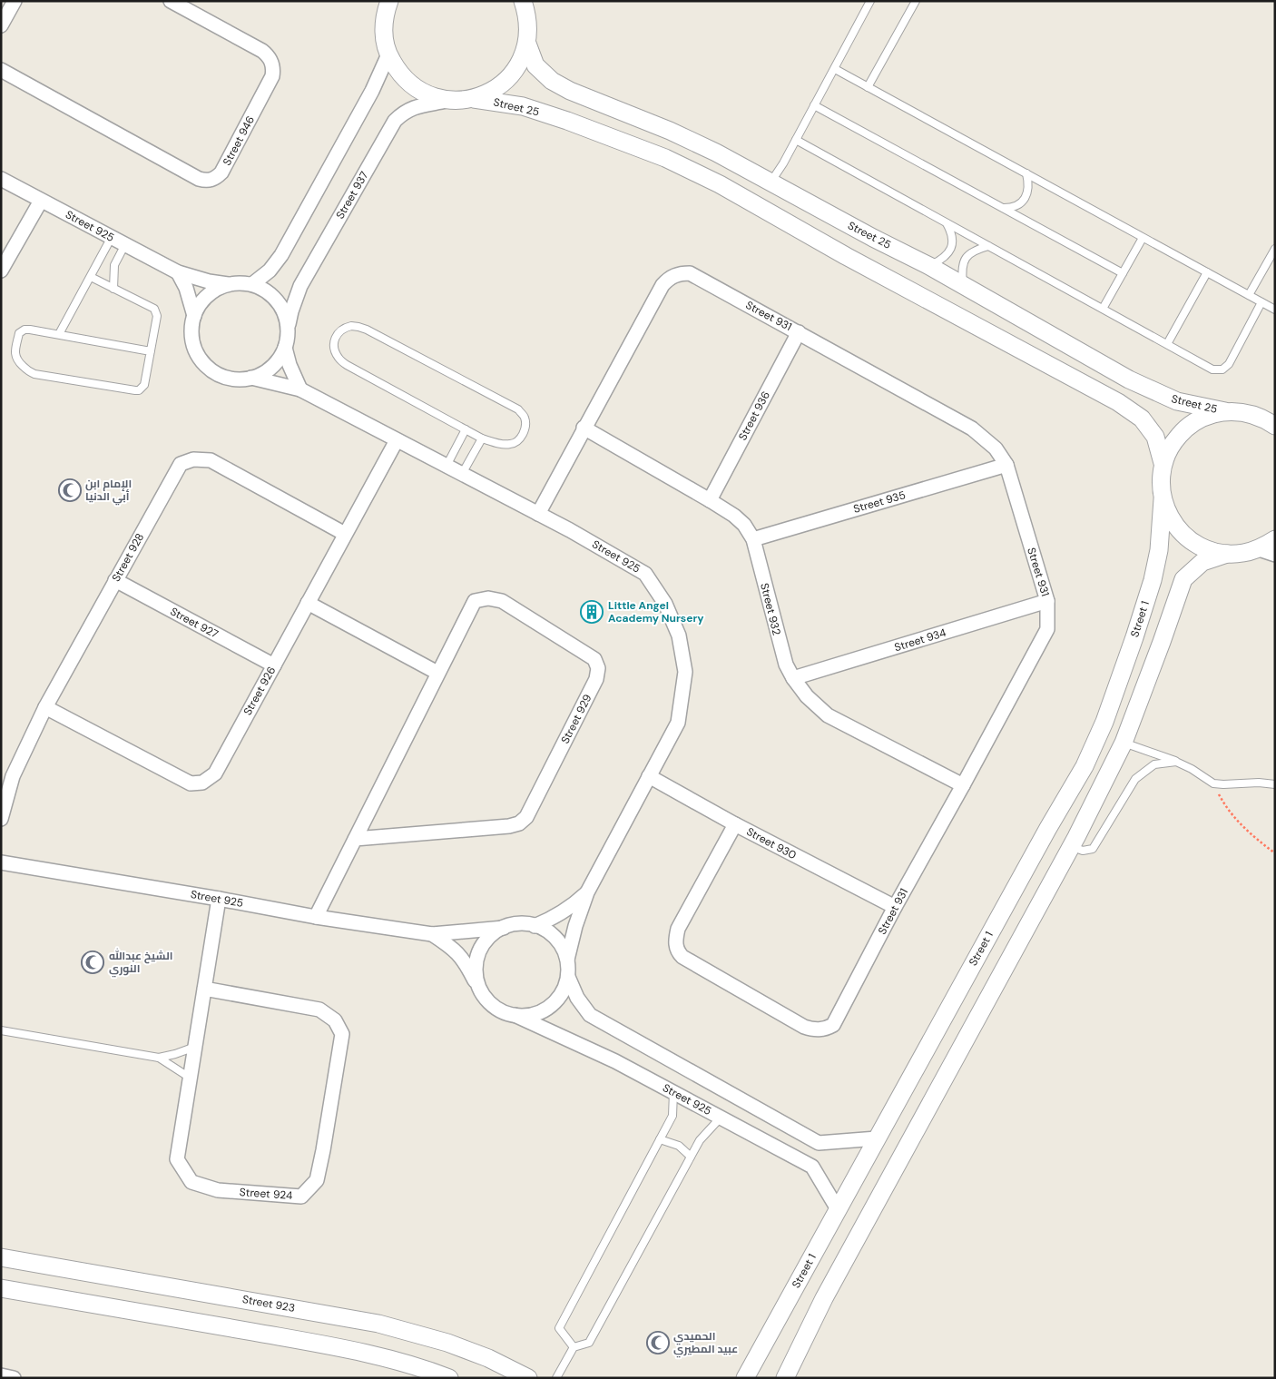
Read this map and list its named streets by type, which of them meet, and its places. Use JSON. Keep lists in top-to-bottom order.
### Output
{
  "streets": {
    "street": [
      "Street 25",
      "Street 946",
      "Street 937",
      "Street 925",
      "Street 931",
      "Street 936",
      "Street 935",
      "Street 928",
      "Street 932",
      "Street 1",
      "Street 927",
      "Street 934",
      "Street 926",
      "Street 929",
      "Street 930",
      "Street 924",
      "Street 923"
    ]
  },
  "crossings": [
    ["Street 937", "Street 925"],
    ["Street 925", "Street 931"],
    ["Street 925", "Street 1"],
    ["Street 925", "Street 926"],
    ["Street 925", "Street 929"],
    ["Street 925", "Street 930"],
    ["Street 925", "Street 924"],
    ["Street 931", "Street 936"],
    ["Street 931", "Street 935"],
    ["Street 931", "Street 932"],
    ["Street 931", "Street 934"],
    ["Street 931", "Street 930"],
    ["Street 936", "Street 932"],
    ["Street 935", "Street 932"],
    ["Street 928", "Street 927"],
    ["Street 928", "Street 926"],
    ["Street 932", "Street 934"],
    ["Street 927", "Street 926"]
  ],
  "places": {
    "mosque": ["الإمام ابن أبي الدنيا", "الشيخ عبدالله النوري", "الحميدي عبيد المطيري"],
    "building": ["Little Angel Academy Nursery"]
  }
}
